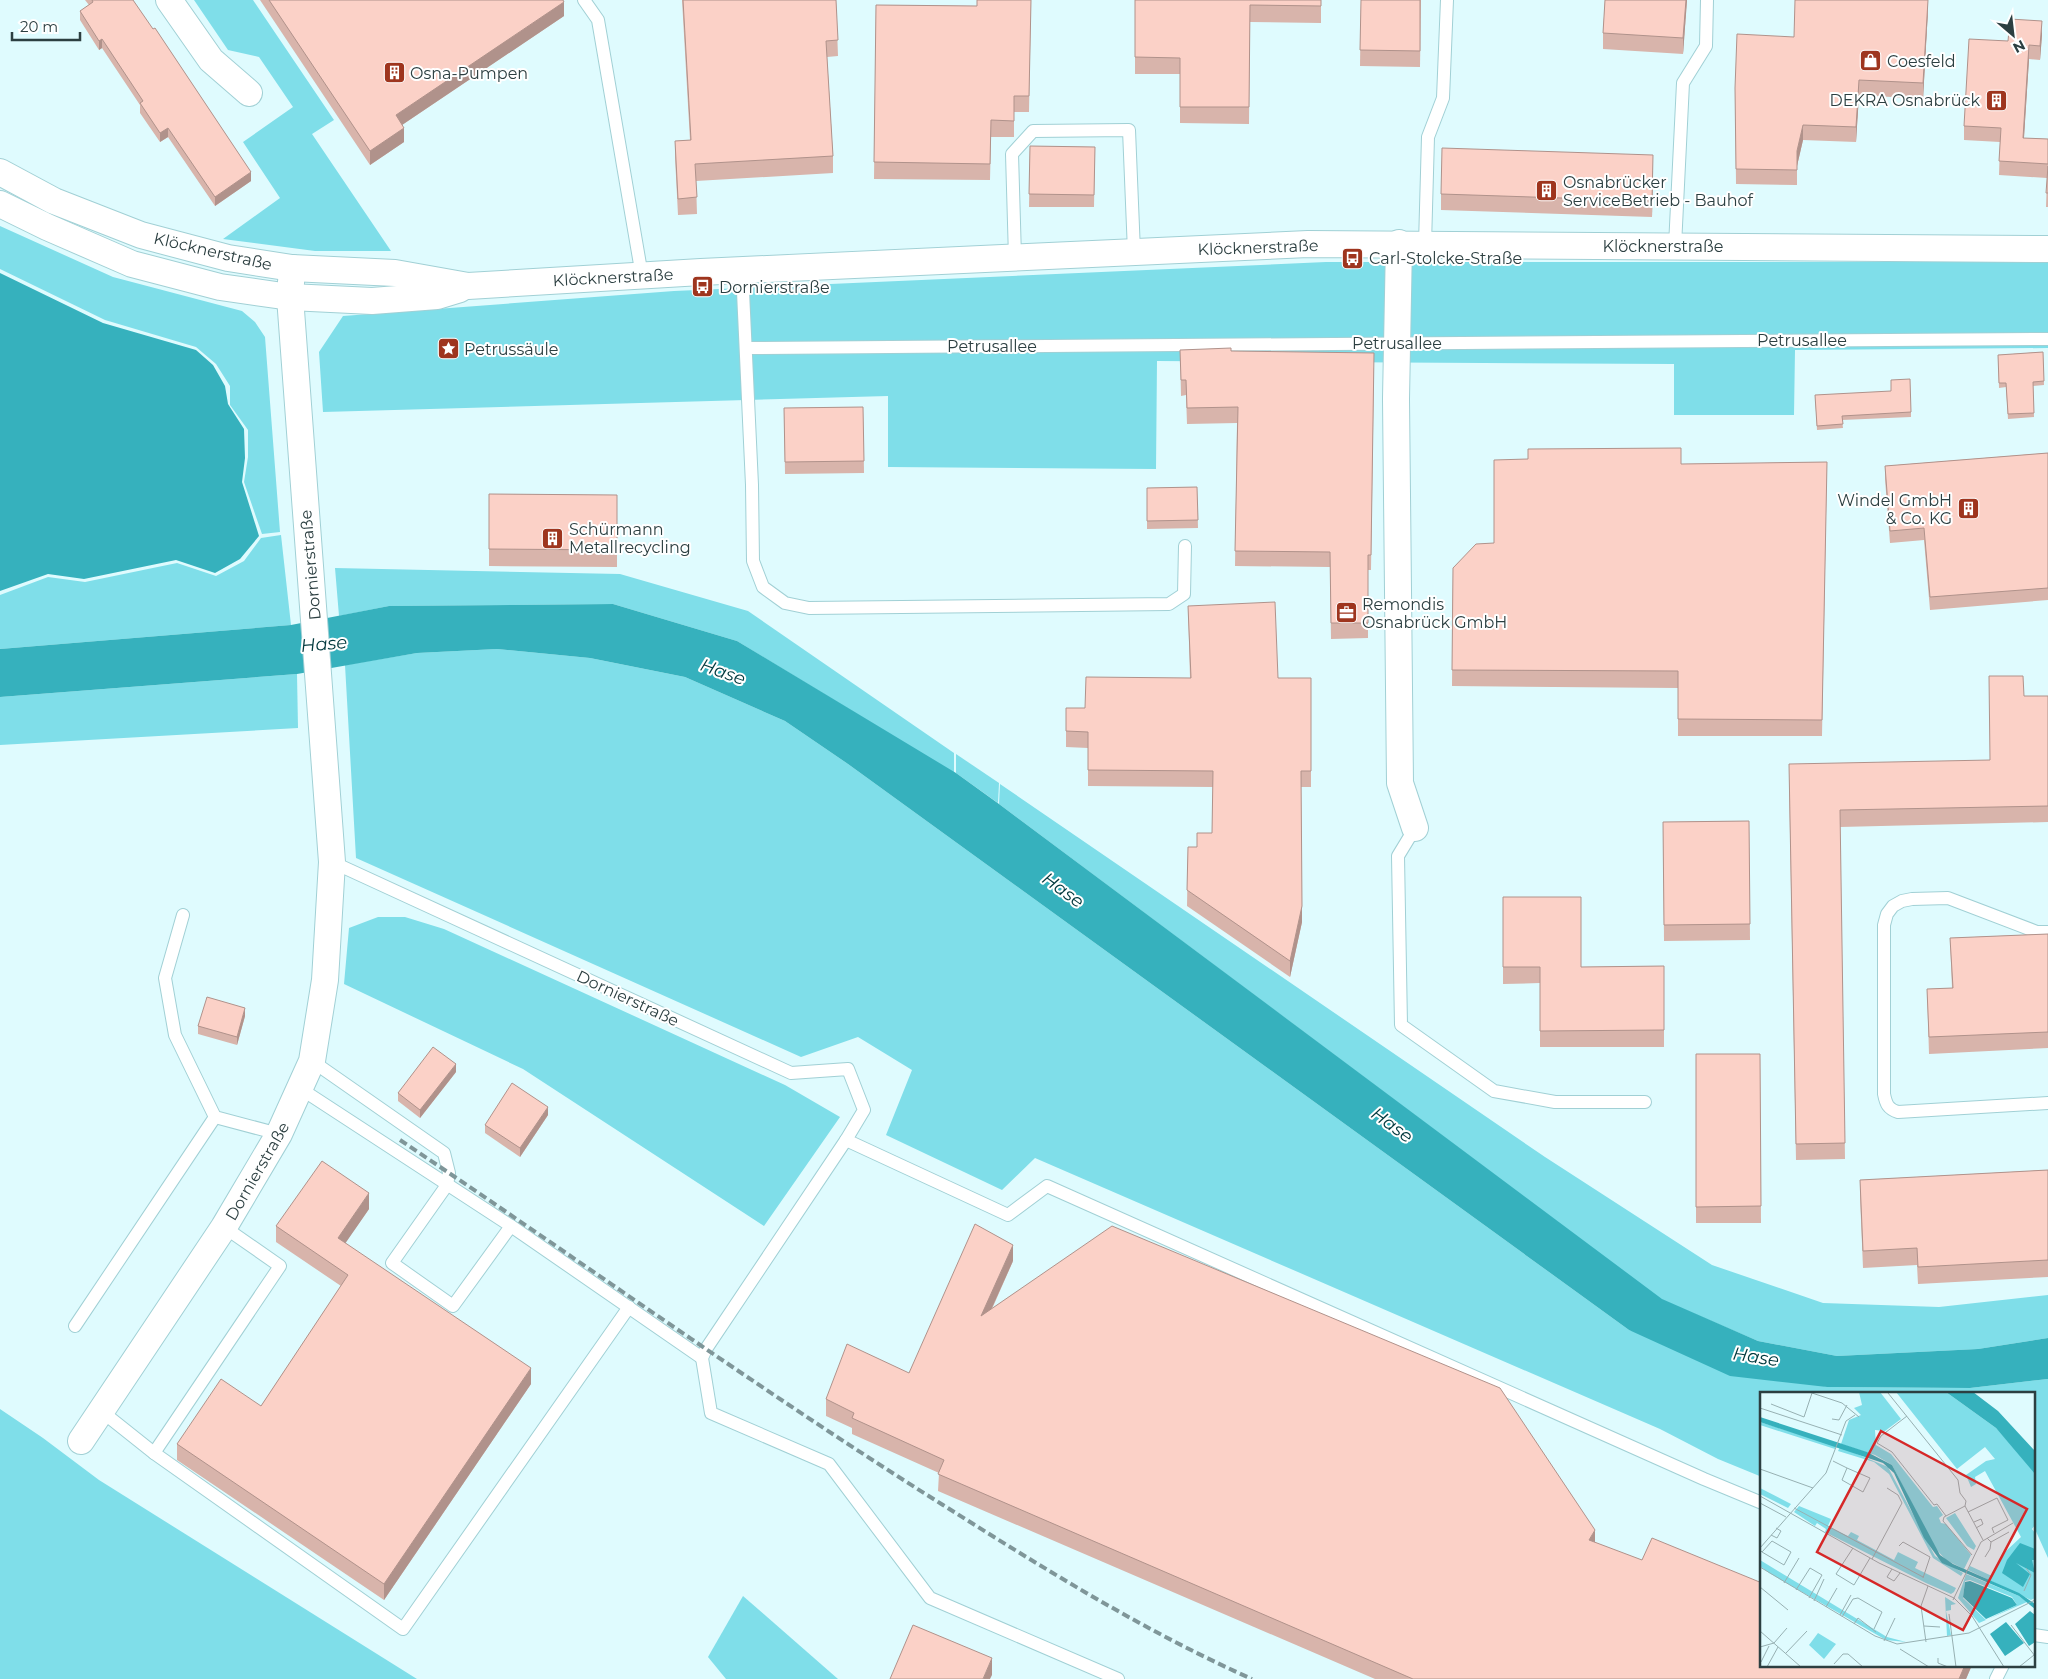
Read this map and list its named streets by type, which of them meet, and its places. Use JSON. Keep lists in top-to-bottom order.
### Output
{
  "streets": {
    "street": ["Klöcknerstraße", "Dornierstraße"],
    "lane": ["Petrusallee"]
  },
  "crossings": [
    ["Klöcknerstraße", "Dornierstraße"]
  ],
  "water": ["Hase"],
  "places": {
    "shop": ["Coesfeld"],
    "building": [
      "Osna-Pumpen",
      "DEKRA Osnabrück",
      "Osnabrücker ServiceBetrieb - Bauhof",
      "Windel GmbH & Co. KG",
      "Schürmann Metallrecycling"
    ],
    "bus stop": ["Carl-Stolcke-Straße", "Dornierstraße"],
    "place": ["Petrussäule"],
    "office": ["Remondis Osnabrück GmbH"]
  },
  "scale_bar": "20 m",
  "north": "bottom right"
}
